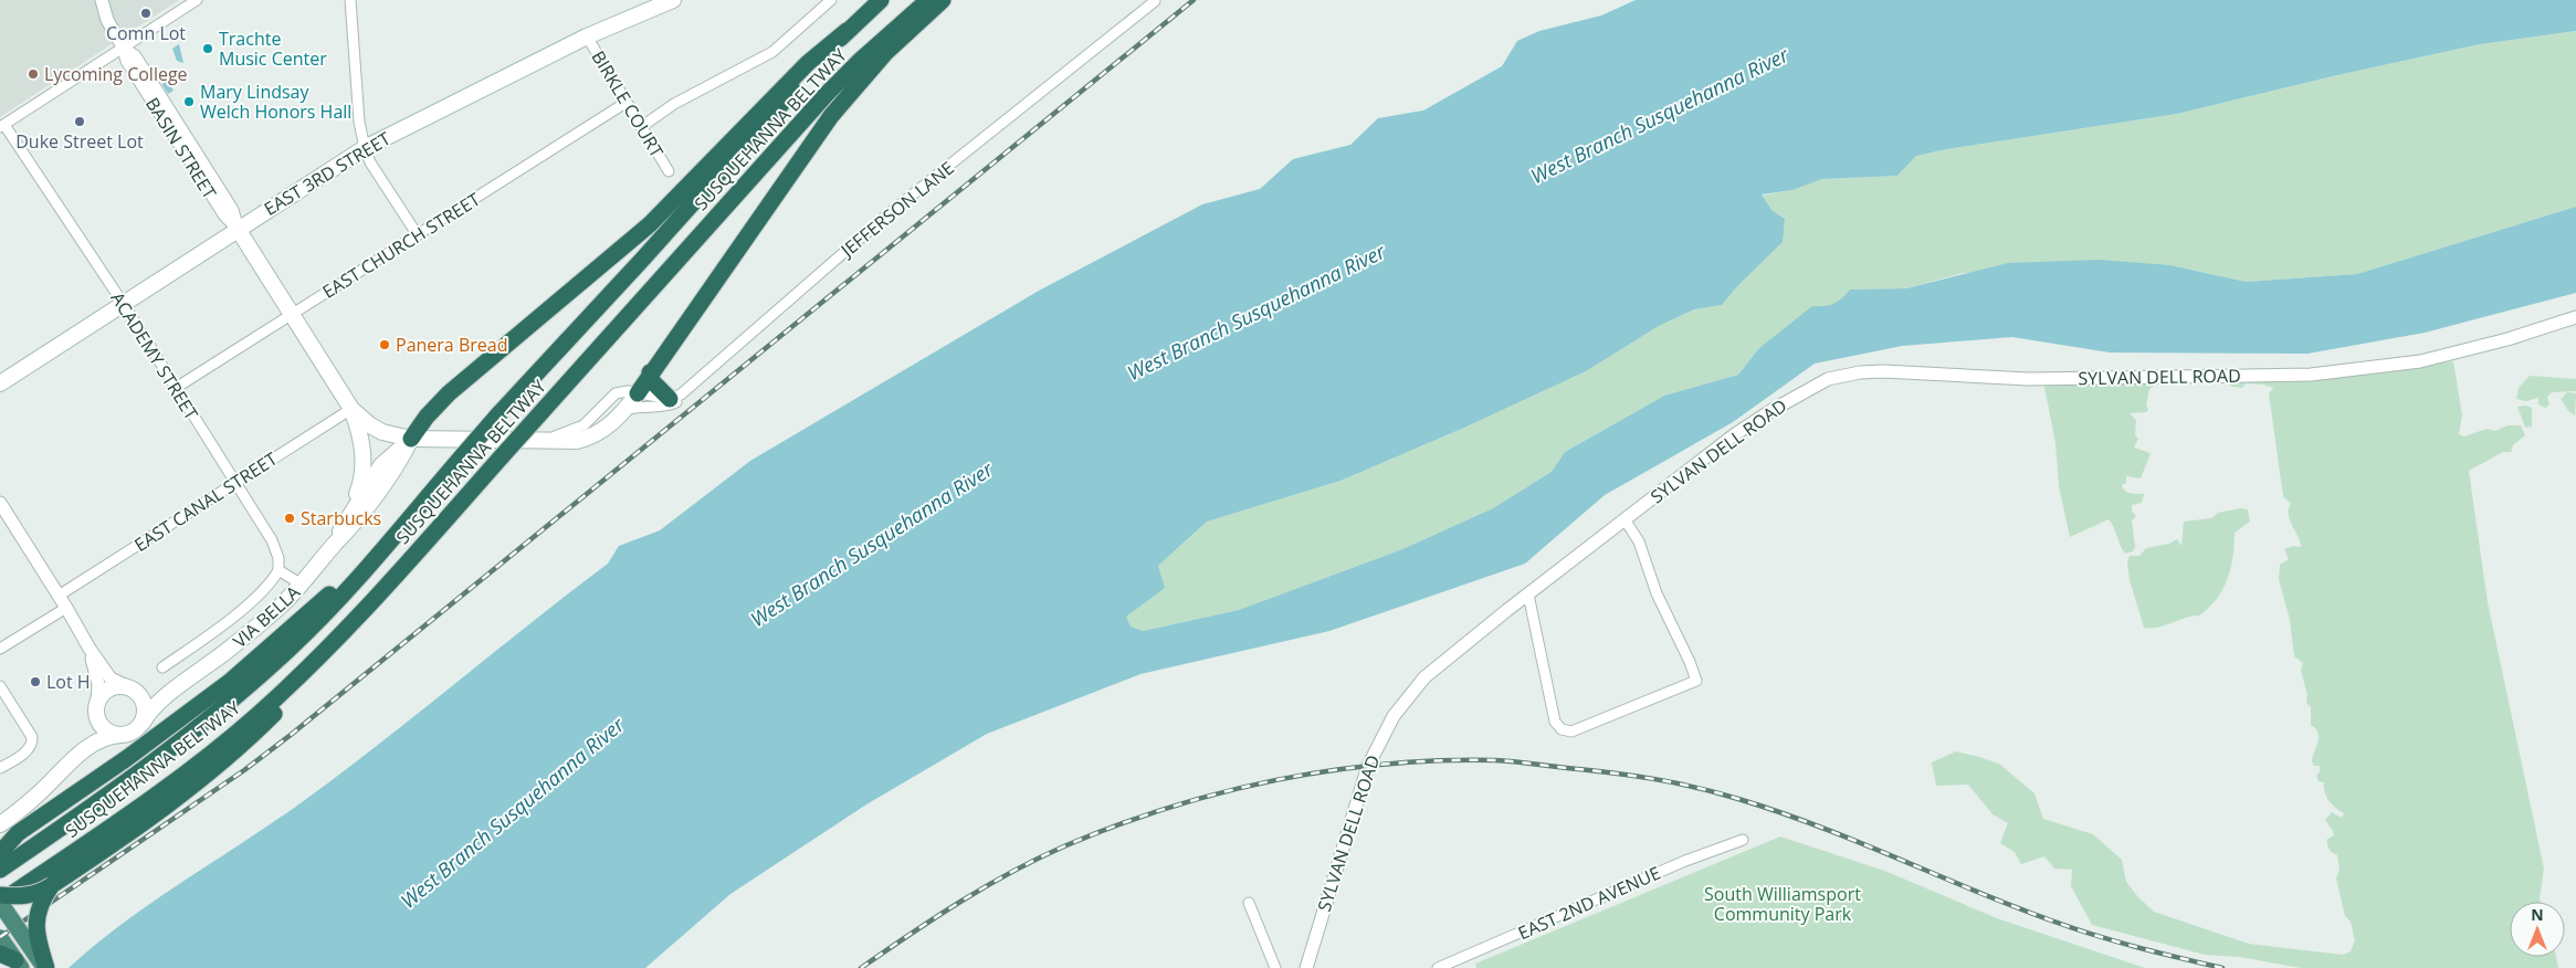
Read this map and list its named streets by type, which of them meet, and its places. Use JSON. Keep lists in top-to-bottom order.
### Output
{
  "streets": {
    "highway": ["SUSQUEHANNA BELTWAY"],
    "main road": ["BASIN STREET", "EAST 3RD STREET", "VIA BELLA"],
    "street": [
      "BIRKLE COURT",
      "JEFFERSON LANE",
      "EAST CHURCH STREET",
      "ACADEMY STREET",
      "SYLVAN DELL ROAD",
      "EAST CANAL STREET",
      "EAST 2ND AVENUE"
    ]
  },
  "crossings": [
    ["BIRKLE COURT", "EAST 3RD STREET"],
    ["BIRKLE COURT", "EAST CHURCH STREET"],
    ["BASIN STREET", "EAST 3RD STREET"],
    ["BASIN STREET", "EAST CHURCH STREET"],
    ["BASIN STREET", "EAST CANAL STREET"],
    ["BASIN STREET", "VIA BELLA"],
    ["EAST 3RD STREET", "ACADEMY STREET"],
    ["EAST CHURCH STREET", "ACADEMY STREET"],
    ["ACADEMY STREET", "EAST CANAL STREET"]
  ],
  "water": ["West Branch Susquehanna River"],
  "parks": ["South Williamsport Community Park"],
  "places": [
    "Comn Lot",
    "Trachte Music Center",
    "Lycoming College",
    "Mary Lindsay Welch Honors Hall",
    "Duke Street Lot",
    "Panera Bread",
    "Starbucks",
    "Lot H"
  ],
  "north": "top"
}
